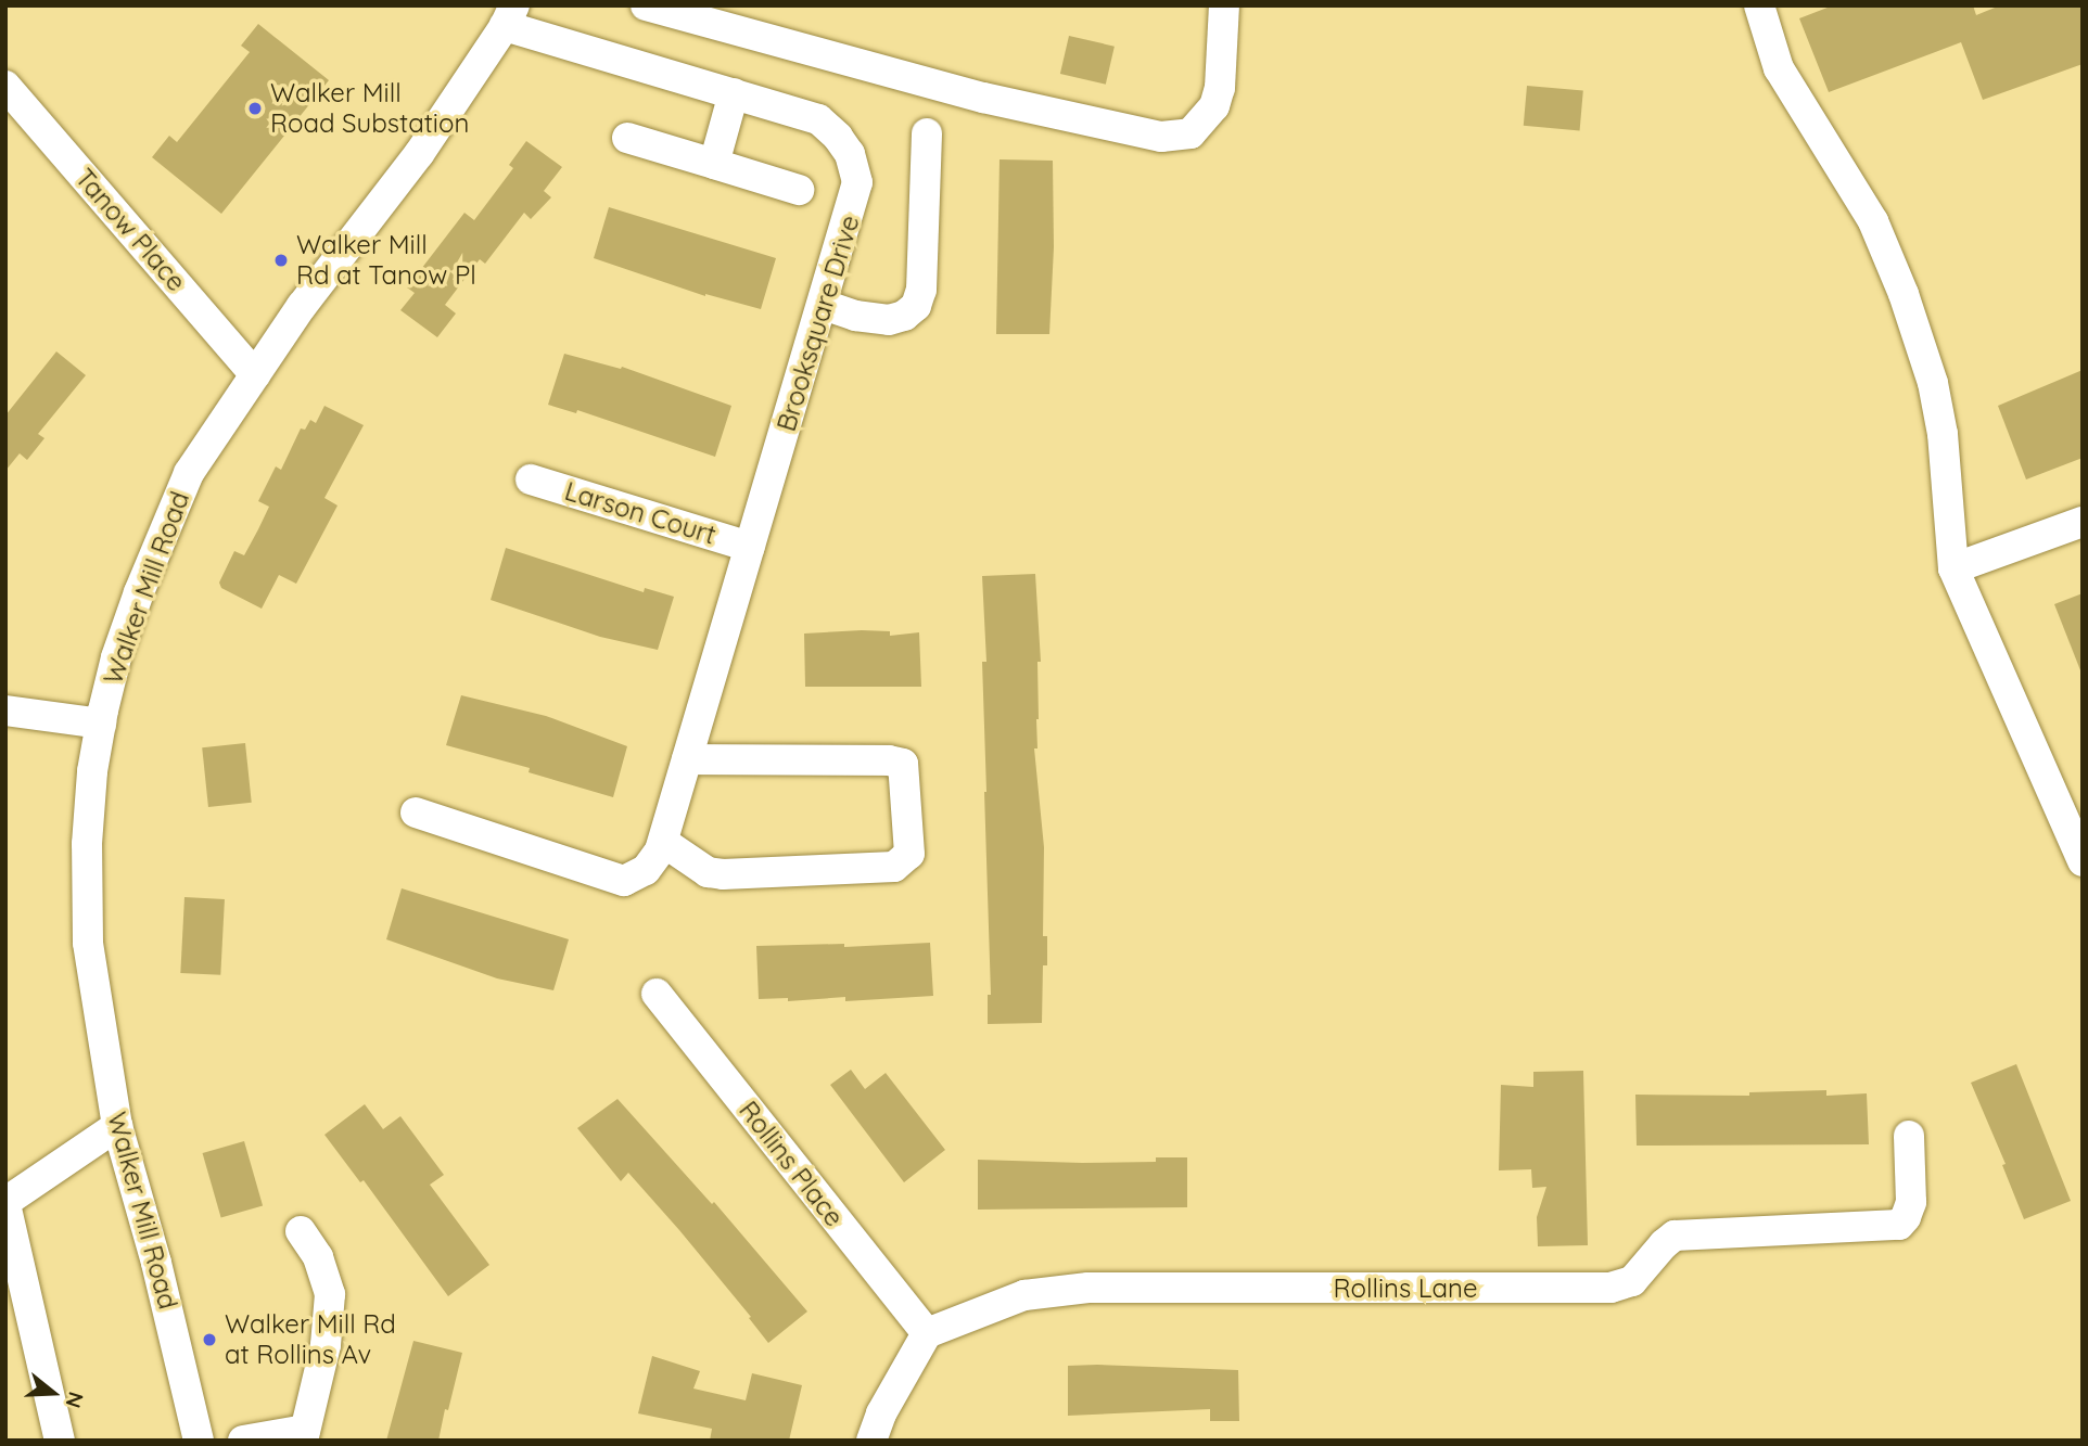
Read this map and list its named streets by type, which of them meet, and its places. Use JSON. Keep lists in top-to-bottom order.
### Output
{
  "streets": {
    "street": [
      "Tanow Place",
      "Brooksquare Drive",
      "Larson Court",
      "Walker Mill Road",
      "Rollins Place",
      "Rollins Lane"
    ]
  },
  "crossings": [
    ["Tanow Place", "Walker Mill Road"],
    ["Brooksquare Drive", "Larson Court"],
    ["Brooksquare Drive", "Walker Mill Road"],
    ["Rollins Place", "Rollins Lane"]
  ],
  "places": ["Walker Mill Road Substation", "Walker Mill Rd at Tanow Pl", "Walker Mill Rd at Rollins Av"],
  "north": "right"
}
